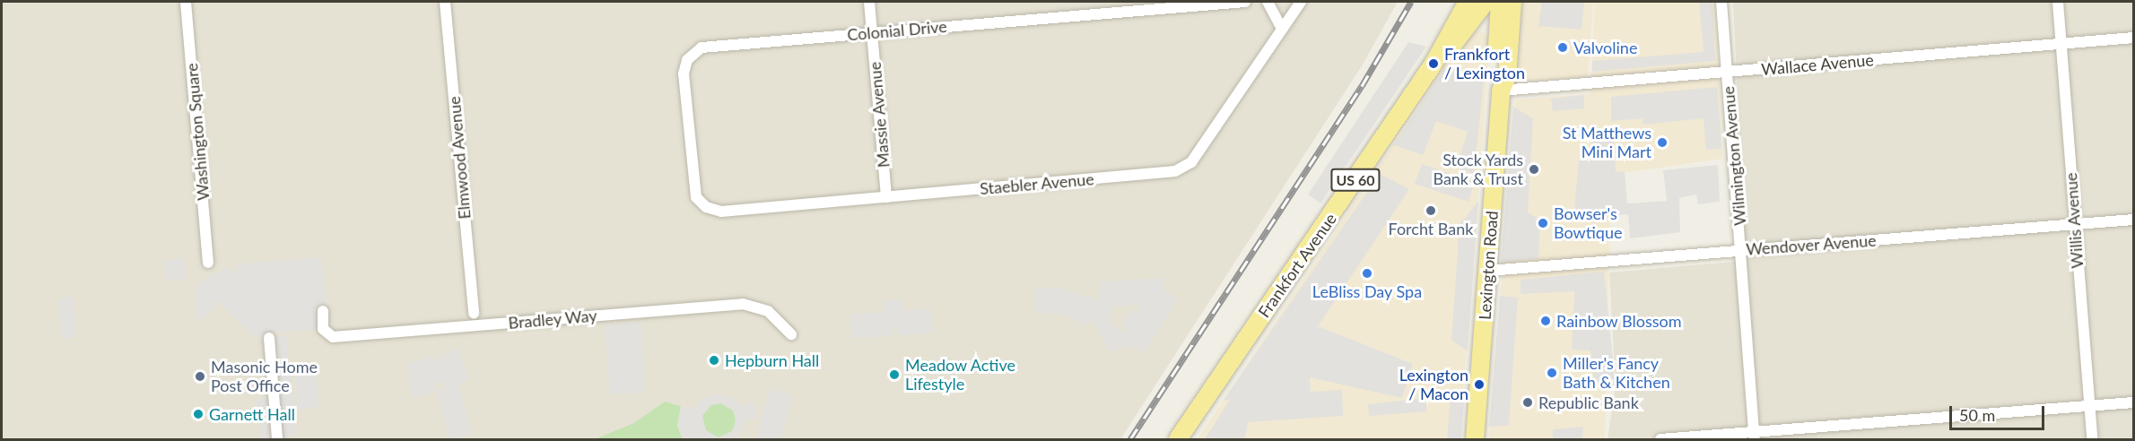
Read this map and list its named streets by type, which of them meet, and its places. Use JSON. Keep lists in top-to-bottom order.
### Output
{
  "streets": {
    "main road": ["US 60", "Frankfort Avenue", "Lexington Road"],
    "street": [
      "Colonial Drive",
      "Wallace Avenue",
      "Massie Avenue",
      "Washington Square",
      "Wilmington Avenue",
      "Elmwood Avenue",
      "Staebler Avenue",
      "Willis Avenue",
      "Wendover Avenue",
      "Bradley Way"
    ]
  },
  "crossings": [
    ["Colonial Drive", "Massie Avenue"],
    ["Colonial Drive", "Staebler Avenue"],
    ["Wallace Avenue", "Wilmington Avenue"],
    ["Wallace Avenue", "Willis Avenue"],
    ["Wallace Avenue", "Lexington Road"],
    ["Massie Avenue", "Staebler Avenue"],
    ["Wilmington Avenue", "Wendover Avenue"],
    ["Willis Avenue", "Wendover Avenue"],
    ["Wendover Avenue", "Lexington Road"]
  ],
  "places": [
    "Valvoline",
    "Frankfort / Lexington",
    "St Matthews Mini Mart",
    "Stock Yards Bank & Trust",
    "Forcht Bank",
    "Bowser's Bowtique",
    "LeBliss Day Spa",
    "Rainbow Blossom",
    "Hepburn Hall",
    "Miller's Fancy Bath & Kitchen",
    "Meadow Active Lifestyle",
    "Masonic Home Post Office",
    "Lexington / Macon",
    "Republic Bank",
    "Garnett Hall"
  ],
  "scale_bar": "50 m"
}
